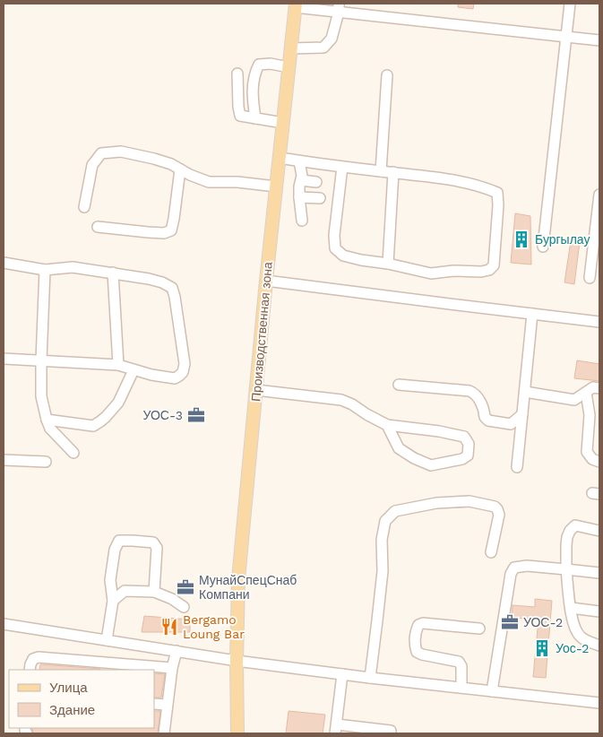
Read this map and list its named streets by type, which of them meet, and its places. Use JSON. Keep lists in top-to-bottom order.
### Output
{
  "streets": {
    "main road": ["Производственная зона"]
  },
  "places": {
    "building": ["Бургылау", "Уос-2"],
    "office": ["УОС-3", "МунайСпецСнаб Компани", "УОС-2"],
    "restaurant": ["Bergamo Loung Bar"]
  },
  "legend": ["Улица", "Здание"]
}
